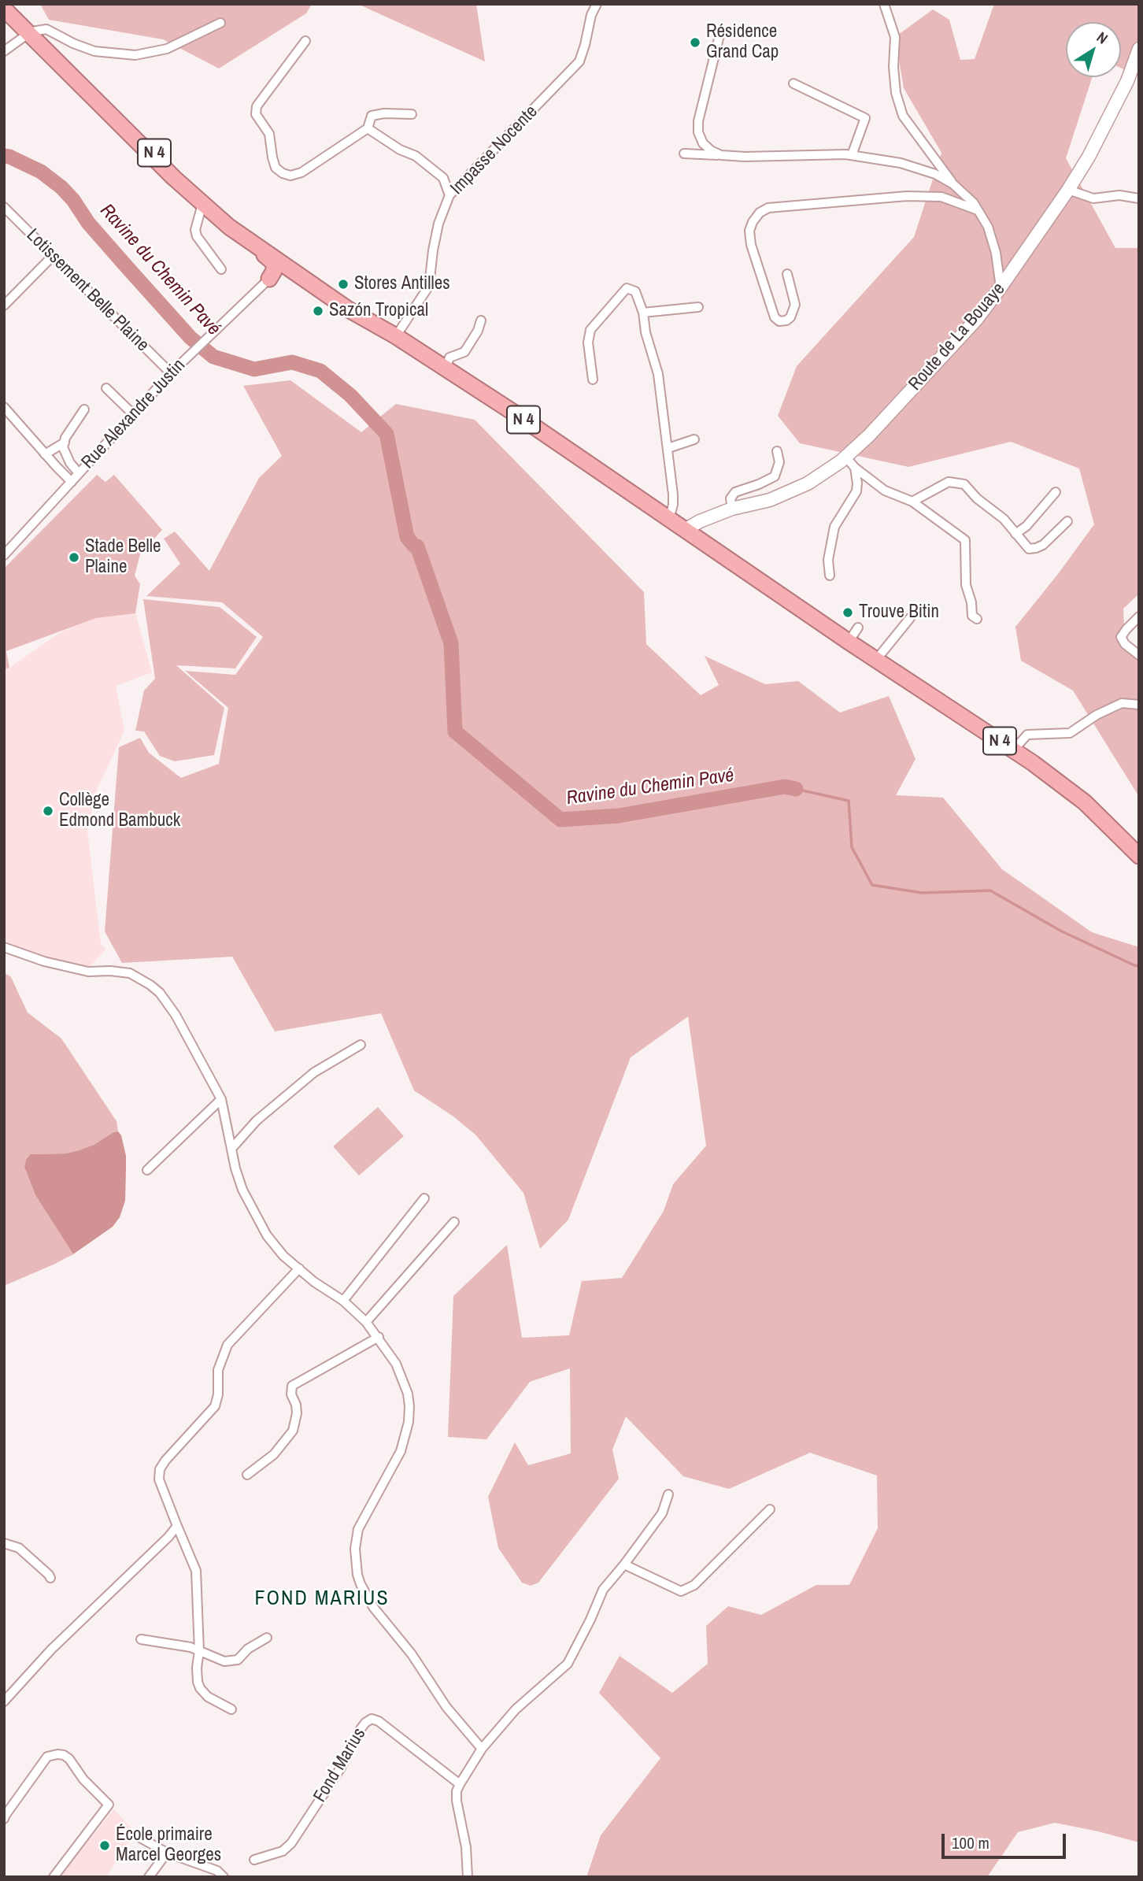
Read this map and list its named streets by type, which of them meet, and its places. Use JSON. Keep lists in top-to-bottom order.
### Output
{
  "streets": {
    "highway": ["N 4"],
    "main road": ["Route de La Bouaye"],
    "street": [
      "Impasse Nocente",
      "Lotissement Belle Plaine",
      "Rue Alexandre Justin",
      "Fond Marius"
    ]
  },
  "crossings": [
    ["Impasse Nocente", "N 4"],
    ["N 4", "Route de La Bouaye"],
    ["Lotissement Belle Plaine", "Rue Alexandre Justin"]
  ],
  "districts": ["FOND MARIUS"],
  "water": ["Ravine du Chemin Pavé"],
  "places": [
    "Résidence Grand Cap",
    "Stores Antilles",
    "Sazón Tropical",
    "Stade Belle Plaine",
    "Trouve Bitin",
    "Collège Edmond Bambuck",
    "École primaire Marcel Georges"
  ],
  "scale_bar": "100 m",
  "north": "top right"
}
